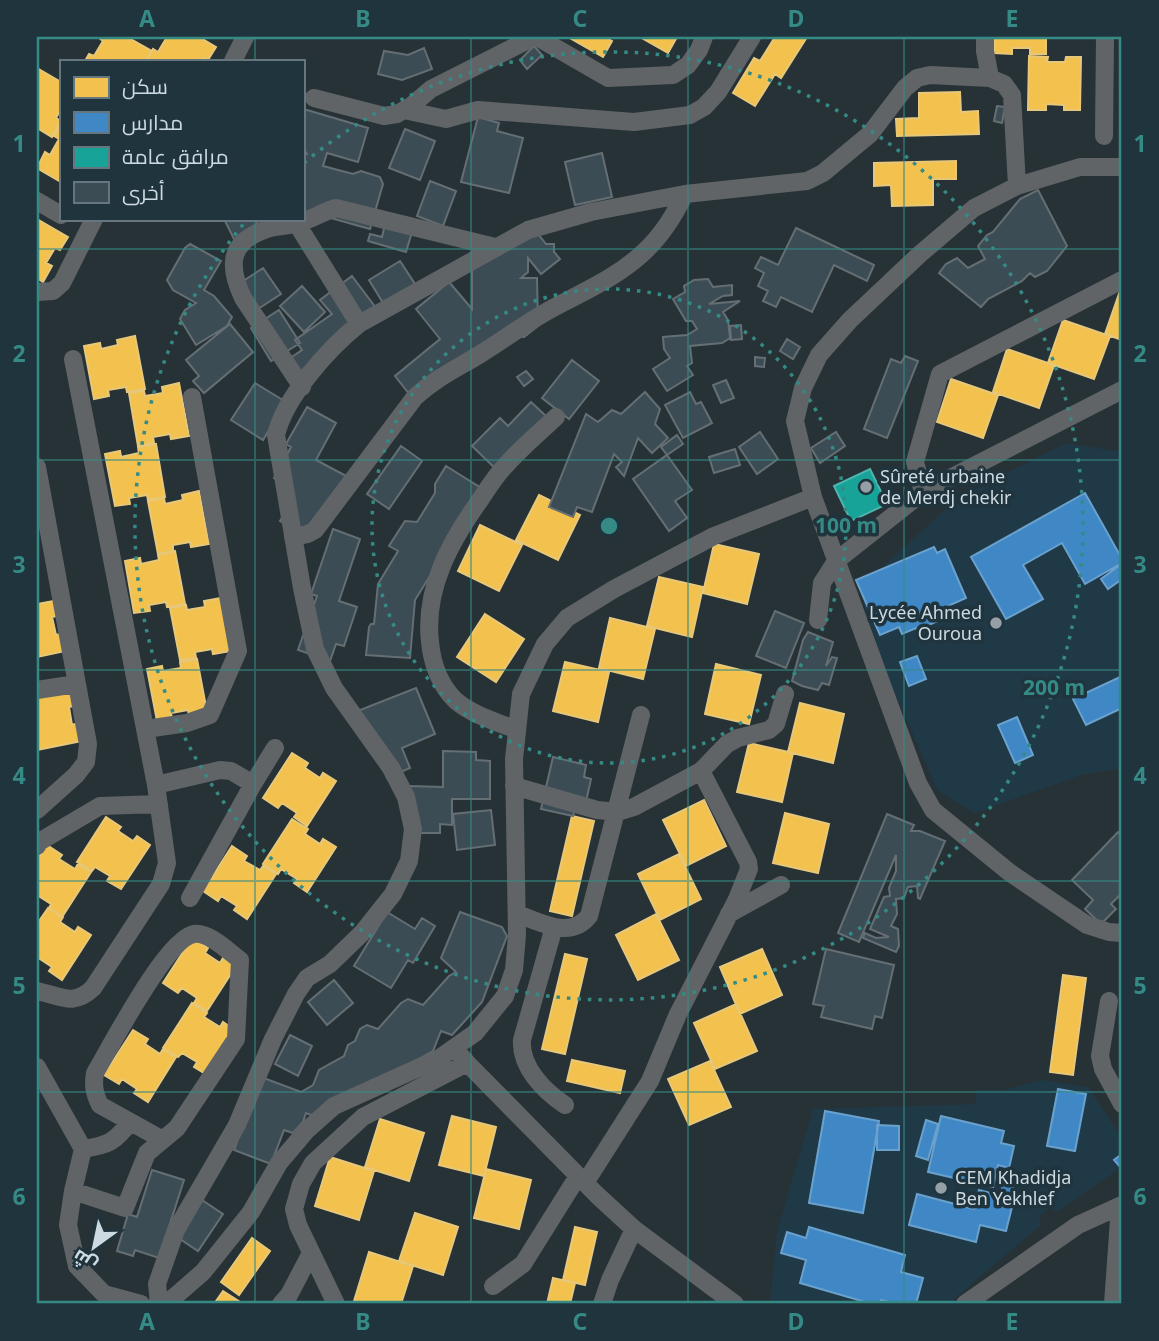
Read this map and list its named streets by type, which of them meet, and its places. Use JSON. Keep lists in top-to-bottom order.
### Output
{
  "places": ["Sûreté urbaine de Merdj chekir", "Lycée Ahmed Ouroua", "CEM Khadidja Ben Yekhlef"],
  "legend": [
    "سكن",
    "مدارس",
    "مرافق عامة",
    "أخرى"
  ],
  "north": "bottom left",
  "grid": {
    "columns": [
      "A",
      "B",
      "C",
      "D",
      "E"
    ],
    "rows": [
      "1",
      "2",
      "3",
      "4",
      "5",
      "6"
    ]
  },
  "rings": ["100 m", "200 m"]
}
